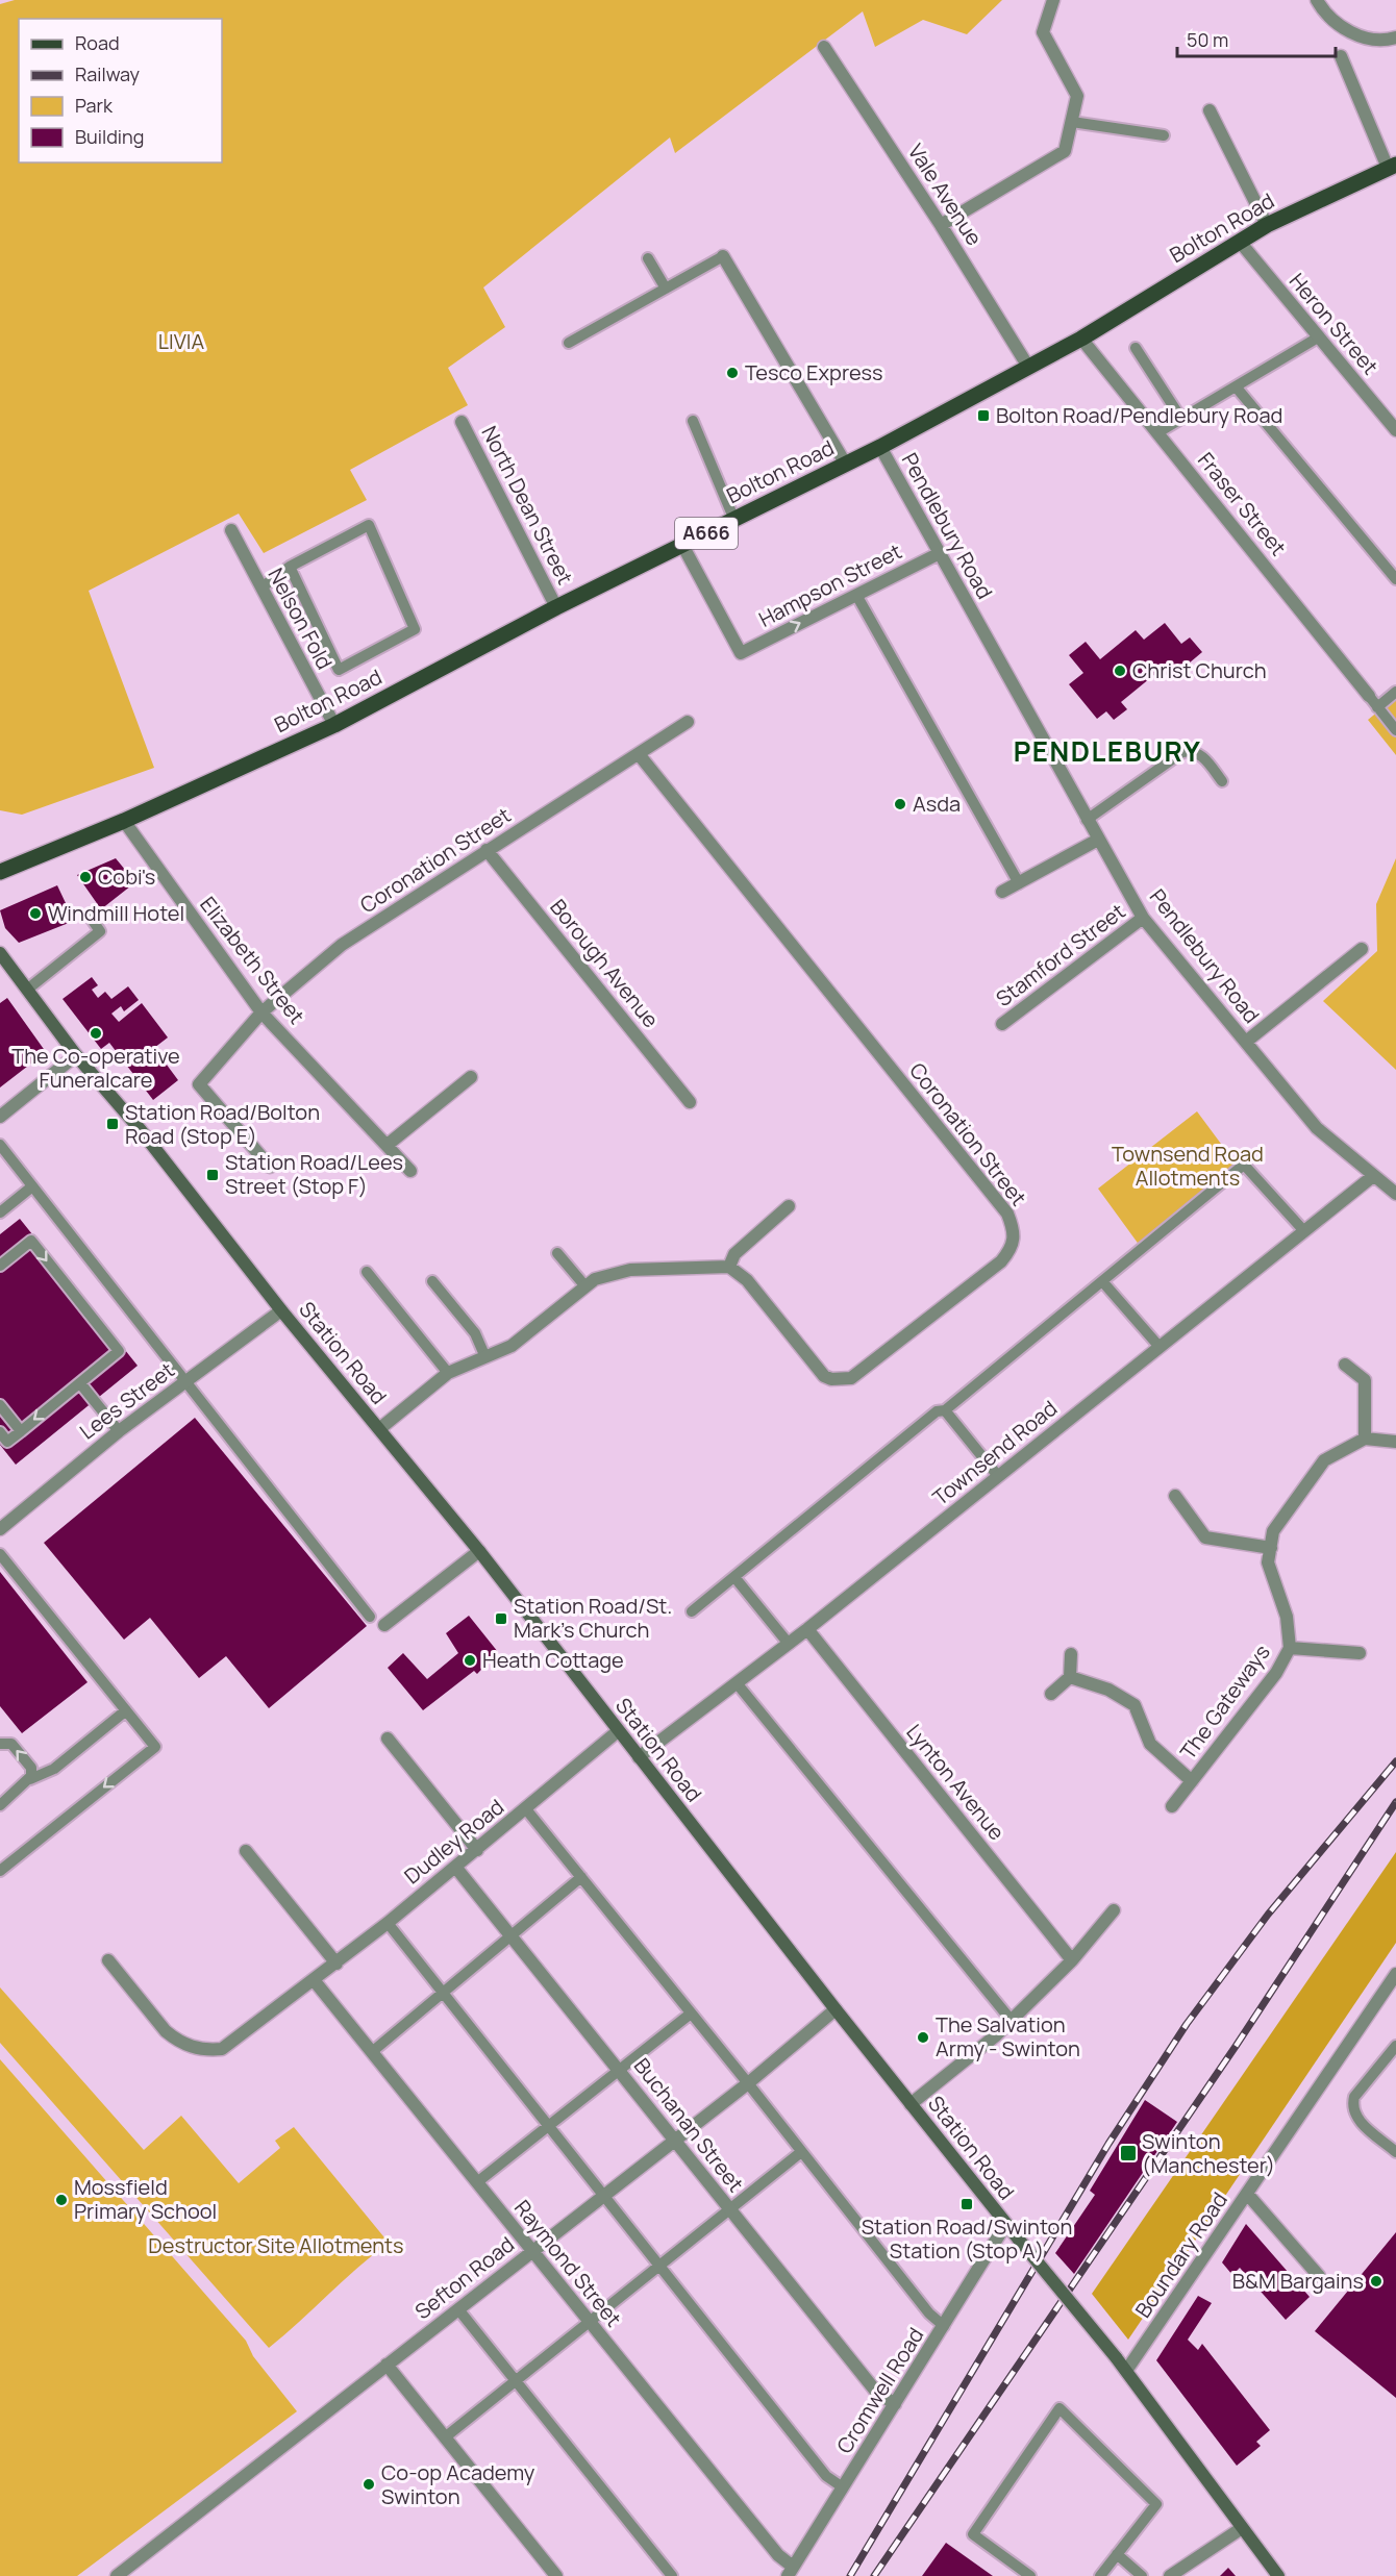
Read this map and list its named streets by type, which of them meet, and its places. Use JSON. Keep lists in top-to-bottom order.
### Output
{
  "streets": {
    "main road": ["Bolton Road", "A666", "Station Road"],
    "street": [
      "Vale Avenue",
      "Heron Street",
      "Fraser Street",
      "North Dean Street",
      "Pendlebury Road",
      "Hampson Street",
      "Nelson Fold",
      "Coronation Street",
      "Stamford Street",
      "Elizabeth Street",
      "Borough Avenue",
      "Lees Street",
      "Townsend Road",
      "The Gateways",
      "Lynton Avenue",
      "Dudley Road",
      "Buchanan Street",
      "Boundary Road",
      "Raymond Street",
      "Sefton Road",
      "Cromwell Road"
    ]
  },
  "crossings": [
    ["Vale Avenue", "Bolton Road"],
    ["Bolton Road", "Heron Street"],
    ["Bolton Road", "Fraser Street"],
    ["Bolton Road", "North Dean Street"],
    ["Bolton Road", "Pendlebury Road"],
    ["Bolton Road", "Hampson Street"],
    ["Bolton Road", "Nelson Fold"],
    ["Bolton Road", "Elizabeth Street"],
    ["Pendlebury Road", "Hampson Street"],
    ["Pendlebury Road", "Stamford Street"],
    ["Pendlebury Road", "Townsend Road"],
    ["Coronation Street", "Elizabeth Street"],
    ["Coronation Street", "Borough Avenue"],
    ["Station Road", "Lees Street"],
    ["Station Road", "Townsend Road"],
    ["Station Road", "Dudley Road"],
    ["Station Road", "Boundary Road"],
    ["Station Road", "Sefton Road"],
    ["Station Road", "Cromwell Road"],
    ["Townsend Road", "Lynton Avenue"],
    ["Dudley Road", "Buchanan Street"],
    ["Dudley Road", "Raymond Street"],
    ["Buchanan Street", "Sefton Road"],
    ["Buchanan Street", "Cromwell Road"],
    ["Raymond Street", "Sefton Road"],
    ["Raymond Street", "Cromwell Road"]
  ],
  "districts": ["PENDLEBURY"],
  "parks": ["LIVIA", "Townsend Road Allotments", "Destructor Site Allotments"],
  "places": {
    "other": [
      "Tesco Express",
      "Christ Church",
      "Asda",
      "Cobi's",
      "Windmill Hotel",
      "The Co-operative Funeralcare",
      "Heath Cottage",
      "The Salvation Army - Swinton",
      "Mossfield Primary School",
      "B&M Bargains",
      "Co-op Academy Swinton"
    ],
    "transit": [
      "Bolton Road/Pendlebury Road",
      "Station Road/Bolton Road (Stop E)",
      "Station Road/Lees Street (Stop F)",
      "Station Road/St. Mark's Church",
      "Swinton (Manchester)",
      "Station Road/Swinton Station (Stop A)"
    ]
  },
  "legend": [
    "Road",
    "Railway",
    "Park",
    "Building"
  ],
  "scale_bar": "50 m"
}
